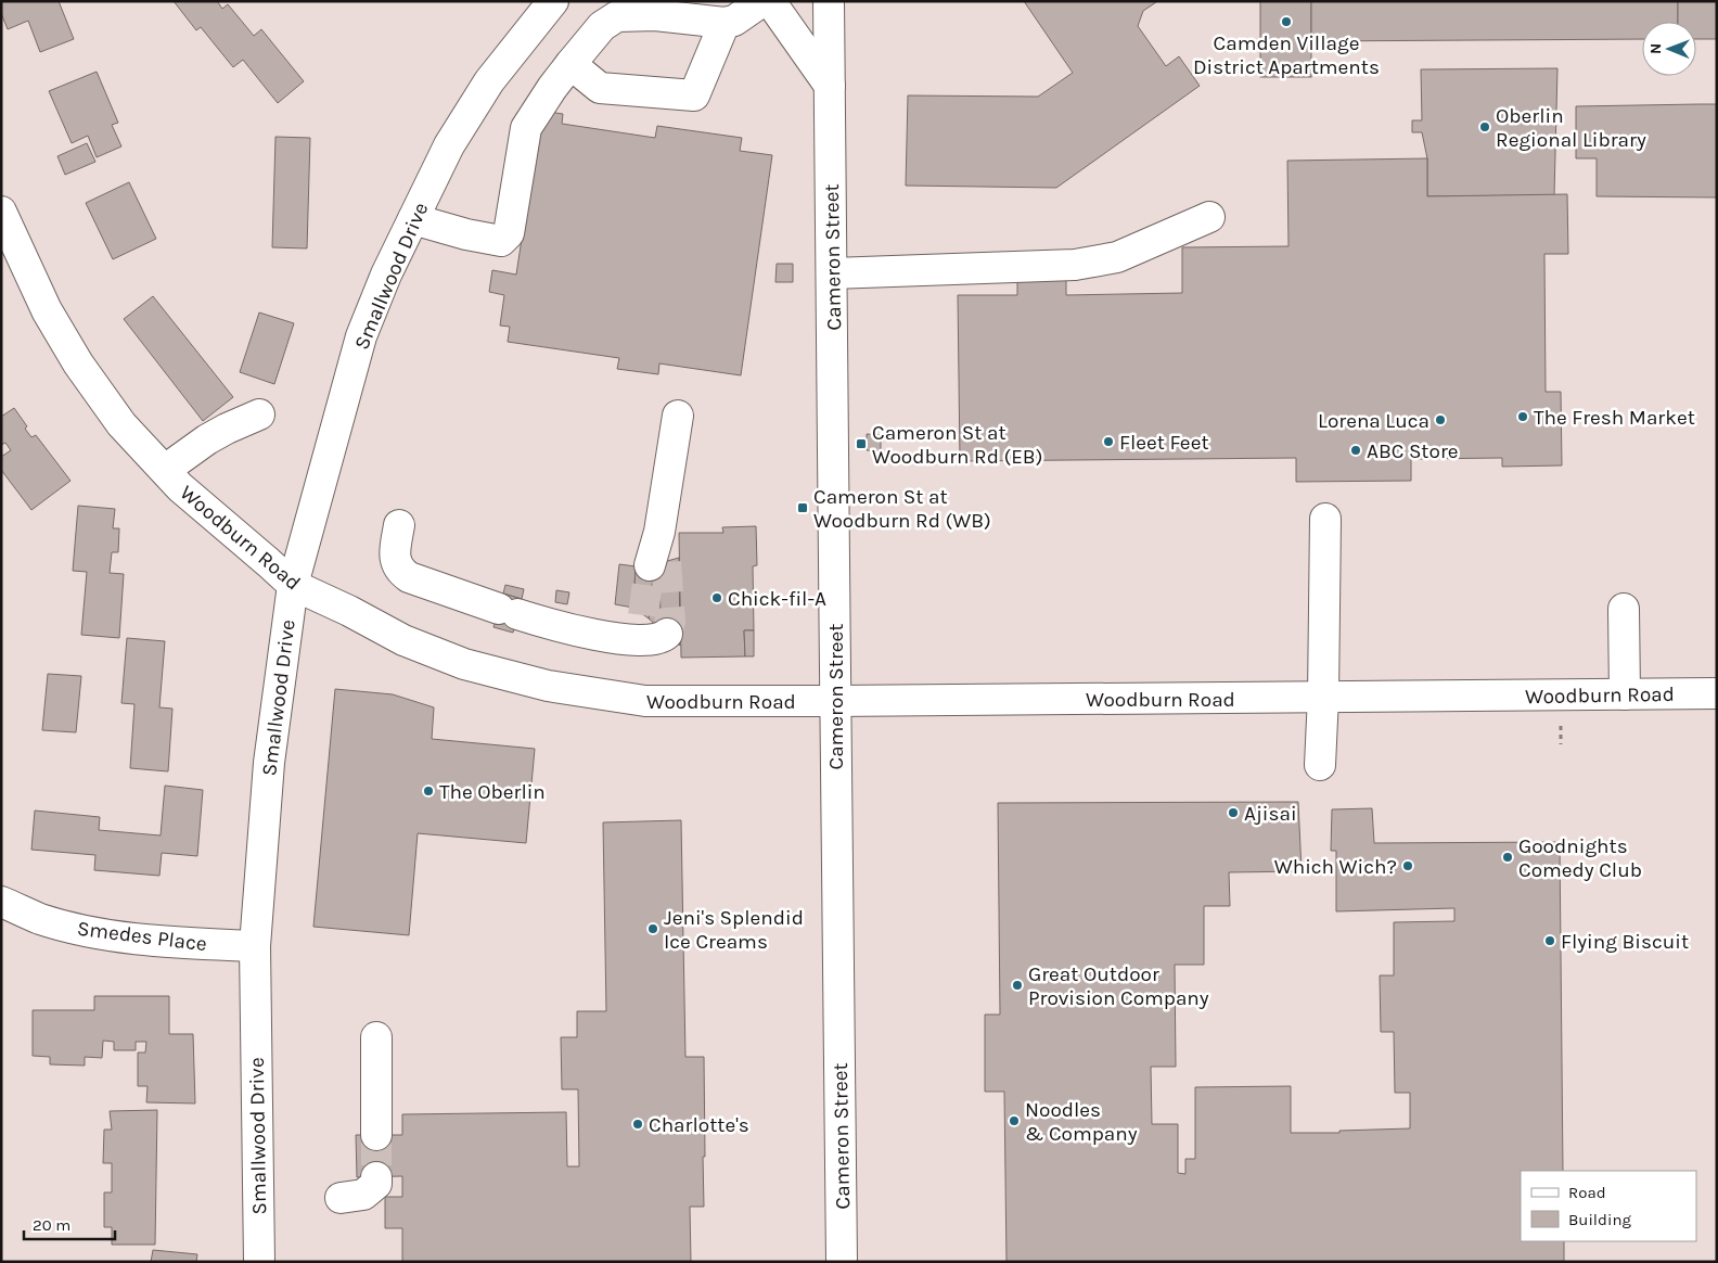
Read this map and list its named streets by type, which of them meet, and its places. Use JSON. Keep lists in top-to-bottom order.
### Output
{
  "streets": {
    "street": [
      "Cameron Street",
      "Smallwood Drive",
      "Woodburn Road",
      "Smedes Place"
    ]
  },
  "crossings": [
    ["Cameron Street", "Woodburn Road"],
    ["Smallwood Drive", "Woodburn Road"],
    ["Smallwood Drive", "Smedes Place"]
  ],
  "places": {
    "other": [
      "Camden Village District Apartments",
      "Oberlin Regional Library",
      "The Fresh Market",
      "Lorena Luca",
      "Fleet Feet",
      "ABC Store",
      "Chick-fil-A",
      "The Oberlin",
      "Ajisai",
      "Goodnights Comedy Club",
      "Which Wich?",
      "Jeni's Splendid Ice Creams",
      "Flying Biscuit",
      "Great Outdoor Provision Company",
      "Noodles & Company",
      "Charlotte's"
    ],
    "transit": ["Cameron St at Woodburn Rd (EB)", "Cameron St at Woodburn Rd (WB)"]
  },
  "legend": ["Road", "Building"],
  "scale_bar": "20 m",
  "north": "left"
}
